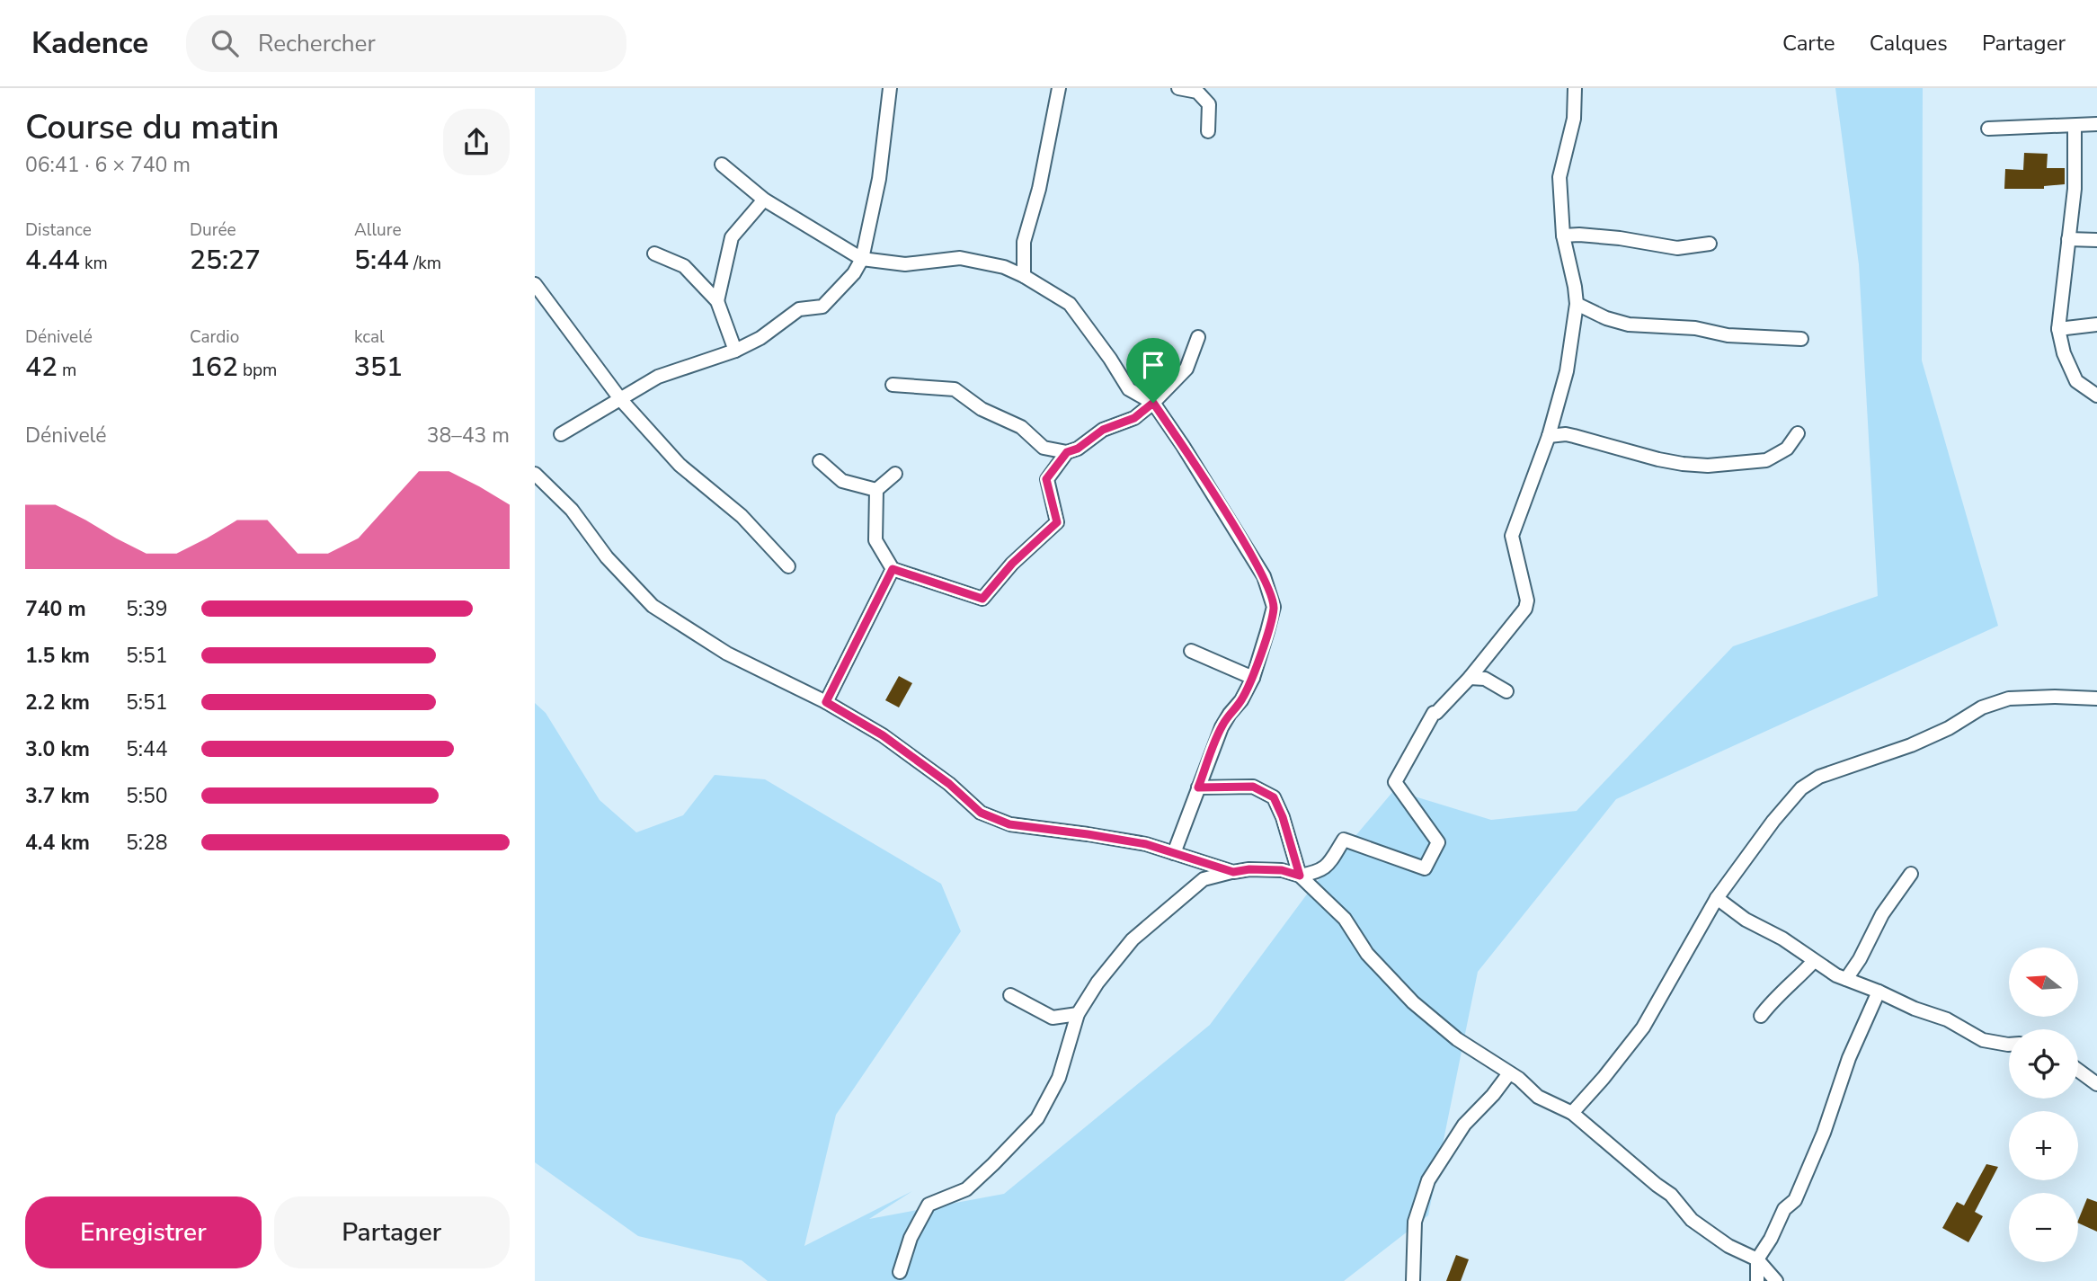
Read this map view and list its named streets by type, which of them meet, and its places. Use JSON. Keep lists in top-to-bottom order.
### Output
{
  "north": "left",
  "page": {
    "header": "Kadence",
    "search": "Rechercher",
    "nav": ["Carte", "Calques", "Partager"],
    "heading": ["Course du matin", "06:41 · 6 × 740 m"],
    "stats": [
      ["Distance", "4.44 km"],
      ["Durée", "25:27"],
      ["Allure", "5:44 /km"],
      ["Dénivelé", "42 m"],
      ["Cardio", "162 bpm"],
      ["kcal", "351"]
    ],
    "chart": ["Dénivelé", "38–43 m"],
    "list": [
      {
        "name": "740 m",
        "note": "5:39"
      },
      {
        "name": "1.5 km",
        "note": "5:51"
      },
      {
        "name": "2.2 km",
        "note": "5:51"
      },
      {
        "name": "3.0 km",
        "note": "5:44"
      },
      {
        "name": "3.7 km",
        "note": "5:50"
      },
      {
        "name": "4.4 km",
        "note": "5:28"
      }
    ],
    "map_buttons": ["+", "−"],
    "buttons": ["Enregistrer", "Partager"]
  }
}
